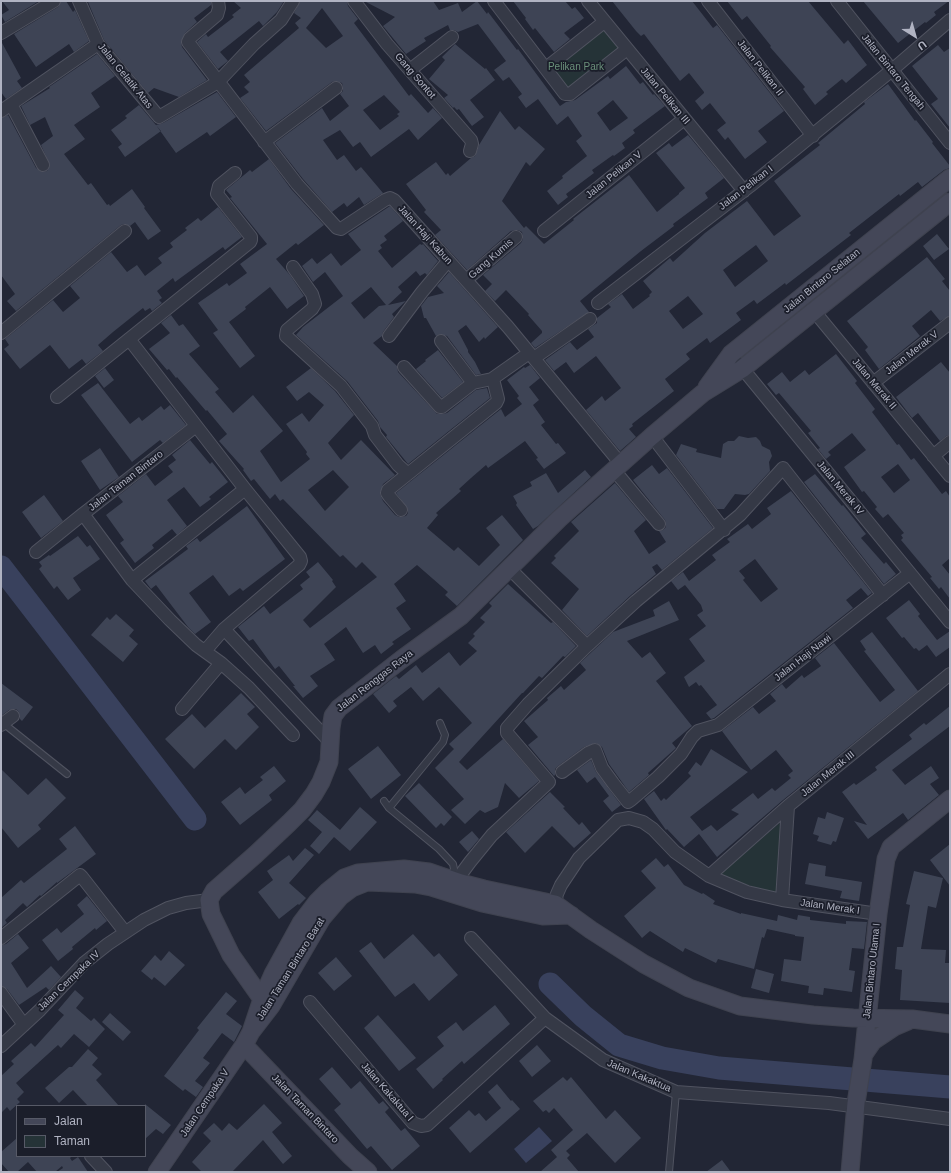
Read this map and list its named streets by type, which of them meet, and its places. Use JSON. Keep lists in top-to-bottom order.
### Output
{
  "streets": {
    "street": [
      "Jalan Pelikan II",
      "Jalan Bintaro Tengah",
      "Jalan Gelatik Atas",
      "Gang Sontot",
      "Jalan Pelikan III",
      "Jalan Pelikan V",
      "Jalan Pelikan I",
      "Jalan Haji Kabun",
      "Gang Kumis",
      "Jalan Bintaro Selatan",
      "Jalan Merak V",
      "Jalan Merak II",
      "Jalan Taman Bintaro",
      "Jalan Merak IV",
      "Jalan Haji Nawi",
      "Jalan Renggas Raya",
      "Jalan Merak III",
      "Jalan Merak I",
      "Jalan Taman Bintaro Barat",
      "Jalan Bintaro Utama I",
      "Jalan Cempaka IV",
      "Jalan Kakaktua",
      "Jalan Kakaktua I",
      "Jalan Cempaka V"
    ]
  },
  "crossings": [
    ["Jalan Pelikan II", "Jalan Pelikan I"],
    ["Jalan Bintaro Tengah", "Jalan Pelikan I"],
    ["Jalan Gelatik Atas", "Jalan Haji Kabun"],
    ["Jalan Pelikan III", "Jalan Pelikan V"],
    ["Jalan Pelikan III", "Jalan Pelikan I"],
    ["Jalan Haji Kabun", "Gang Kumis"],
    ["Jalan Haji Kabun", "Jalan Bintaro Selatan"],
    ["Jalan Haji Kabun", "Jalan Renggas Raya"],
    ["Jalan Bintaro Selatan", "Jalan Merak II"],
    ["Jalan Bintaro Selatan", "Jalan Merak IV"],
    ["Jalan Bintaro Selatan", "Jalan Renggas Raya"],
    ["Jalan Merak V", "Jalan Merak II"],
    ["Jalan Taman Bintaro", "Jalan Taman Bintaro Barat"],
    ["Jalan Taman Bintaro", "Jalan Cempaka V"],
    ["Jalan Merak IV", "Jalan Haji Nawi"],
    ["Jalan Renggas Raya", "Jalan Cempaka IV"],
    ["Jalan Merak III", "Jalan Merak I"],
    ["Jalan Merak I", "Jalan Taman Bintaro Barat"],
    ["Jalan Merak I", "Jalan Bintaro Utama I"],
    ["Jalan Taman Bintaro Barat", "Jalan Bintaro Utama I"],
    ["Jalan Taman Bintaro Barat", "Jalan Cempaka V"],
    ["Jalan Bintaro Utama I", "Jalan Kakaktua"],
    ["Jalan Kakaktua", "Jalan Kakaktua I"]
  ],
  "parks": ["Pelikan Park"],
  "legend": ["Jalan", "Taman"],
  "north": "bottom right"
}
